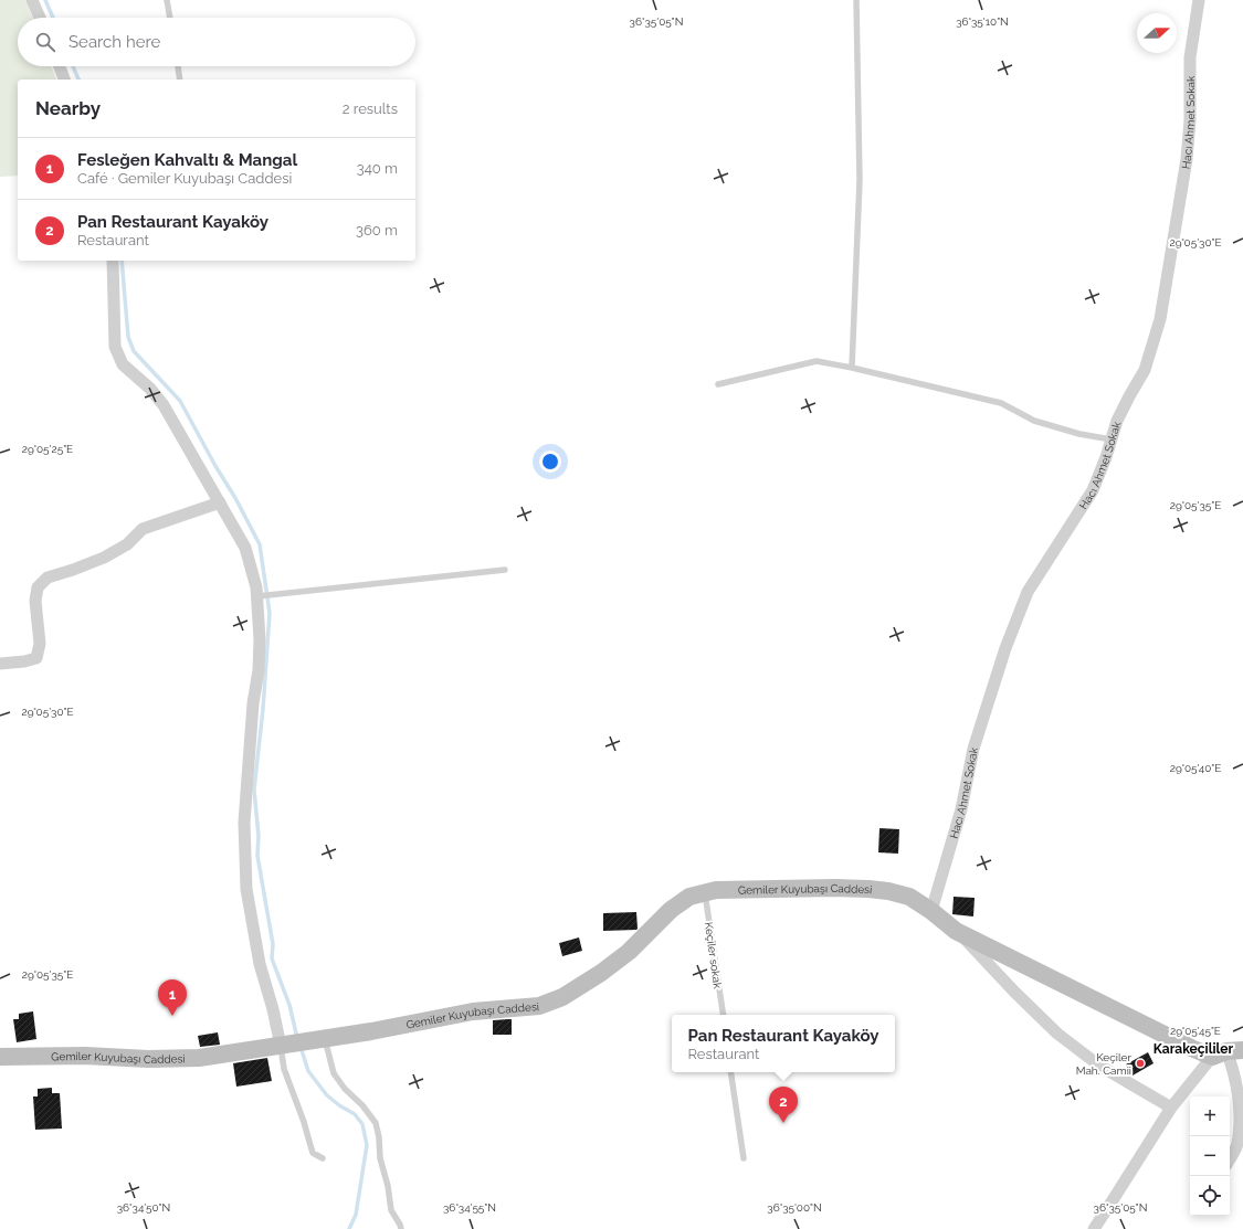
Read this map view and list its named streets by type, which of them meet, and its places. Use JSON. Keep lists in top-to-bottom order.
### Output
{
  "streets": {
    "street": ["Hacı Ahmet Sokak", "Gemiler Kuyubaşı Caddesi"],
    "lane": ["Keçiler sokak"]
  },
  "crossings": [
    ["Hacı Ahmet Sokak", "Gemiler Kuyubaşı Caddesi"],
    ["Gemiler Kuyubaşı Caddesi", "Keçiler sokak"]
  ],
  "districts": ["Karakeçililer"],
  "places": ["Keçiler Mah. Camii"],
  "north": "right",
  "page": {
    "search": "Search here",
    "heading": ["Nearby", "2 results"],
    "list": [
      {
        "mark": "1",
        "name": "Fesleğen Kahvaltı & Mangal",
        "note": "Café · Gemiler Kuyubaşı Caddesi",
        "value": "340 m"
      },
      {
        "mark": "2",
        "name": "Pan Restaurant Kayaköy",
        "note": "Restaurant",
        "value": "360 m"
      }
    ],
    "pins": ["1", "2"],
    "popup": ["Pan Restaurant Kayaköy", "Restaurant"],
    "map_buttons": ["+", "−"]
  },
  "coordinates": [
    "36°35'05\"N",
    "36°35'10\"N",
    "29°05'30\"E",
    "29°05'25\"E",
    "29°05'35\"E",
    "29°05'40\"E",
    "29°05'45\"E",
    "36°34'50\"N",
    "36°34'55\"N",
    "36°35'00\"N"
  ]
}
